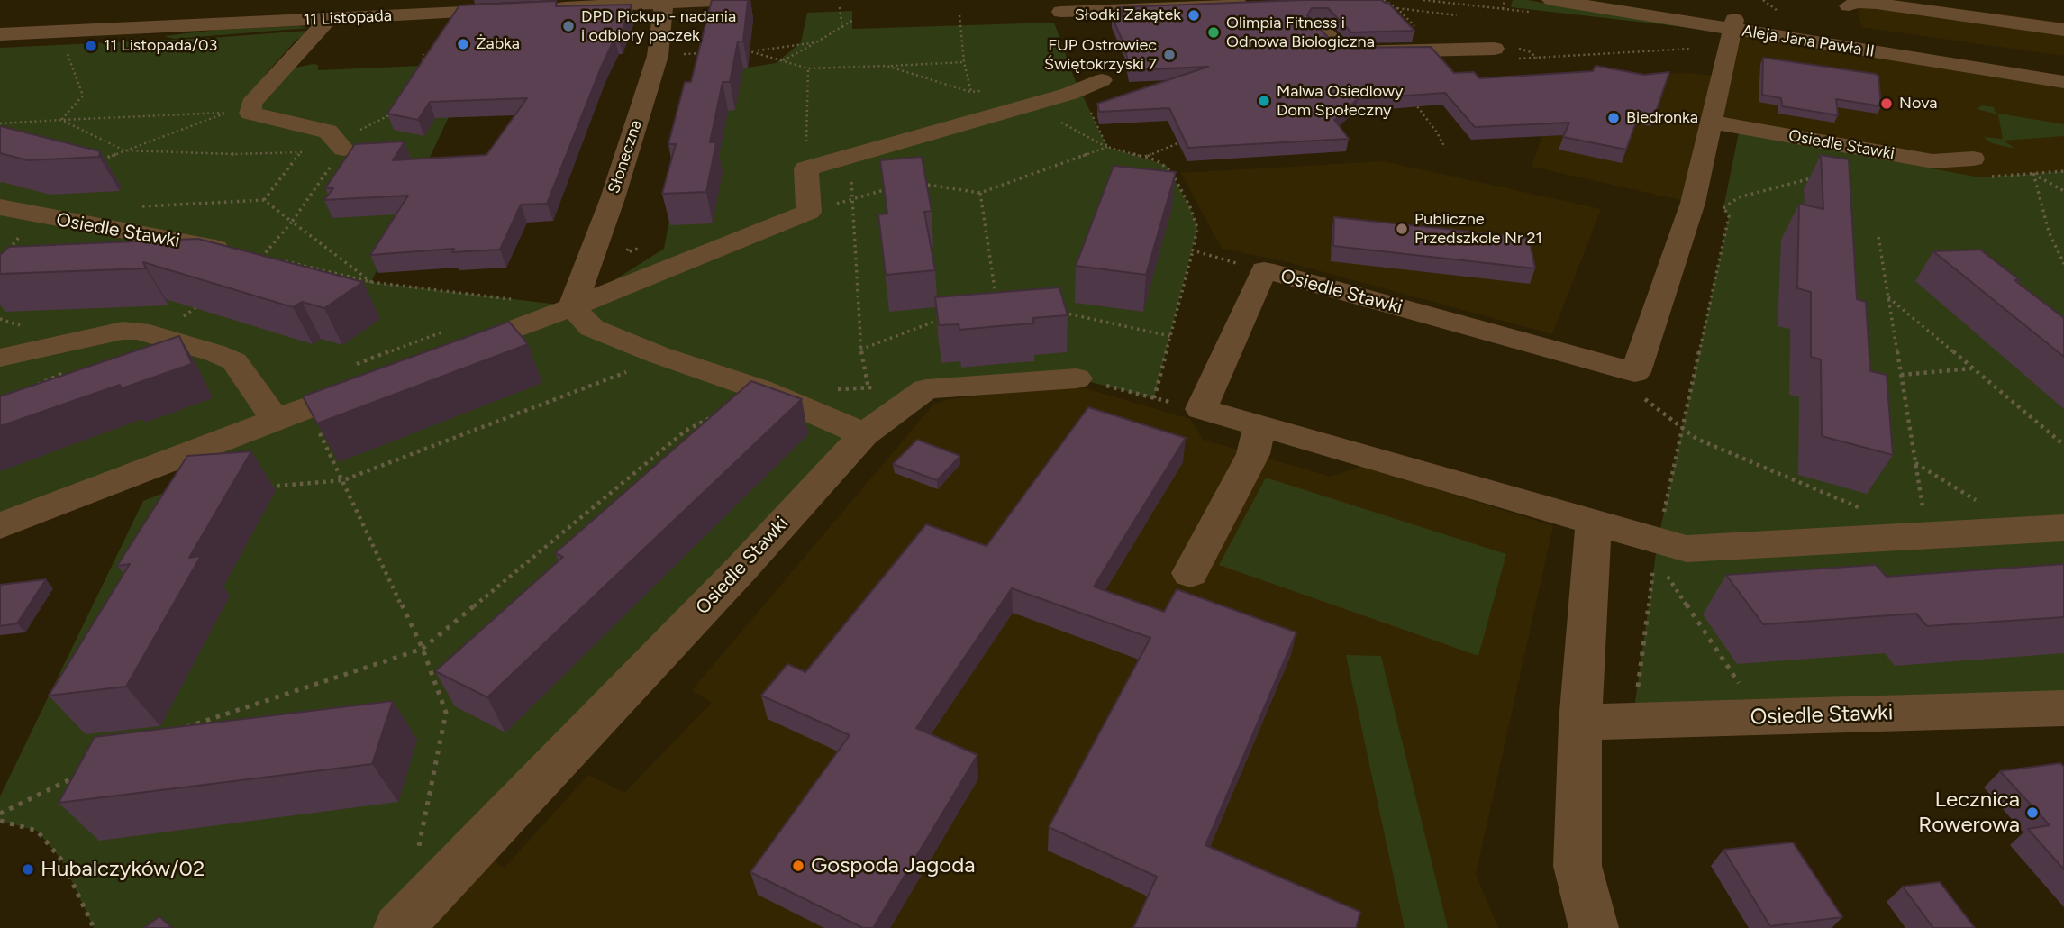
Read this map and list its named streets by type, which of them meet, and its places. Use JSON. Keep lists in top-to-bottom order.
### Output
{
  "streets": {
    "street": [
      "11 Listopada",
      "Aleja Jana Pawła II",
      "Osiedle Stawki",
      "Słoneczna"
    ]
  },
  "crossings": [
    ["Aleja Jana Pawła II", "Osiedle Stawki"]
  ],
  "places": [
    "Słodki Zakątek",
    "DPD Pickup - nadania i odbiory paczek",
    "Olimpia Fitness i Odnowa Biologiczna",
    "Żabka",
    "11 Listopada/03",
    "FUP Ostrowiec Świętokrzyski 7",
    "Malwa Osiedlowy Dom Społeczny",
    "Nova",
    "Biedronka",
    "Publiczne Przedszkole Nr 21",
    "Lecznica Rowerowa",
    "Gospoda Jagoda",
    "Hubalczyków/02"
  ]
}
